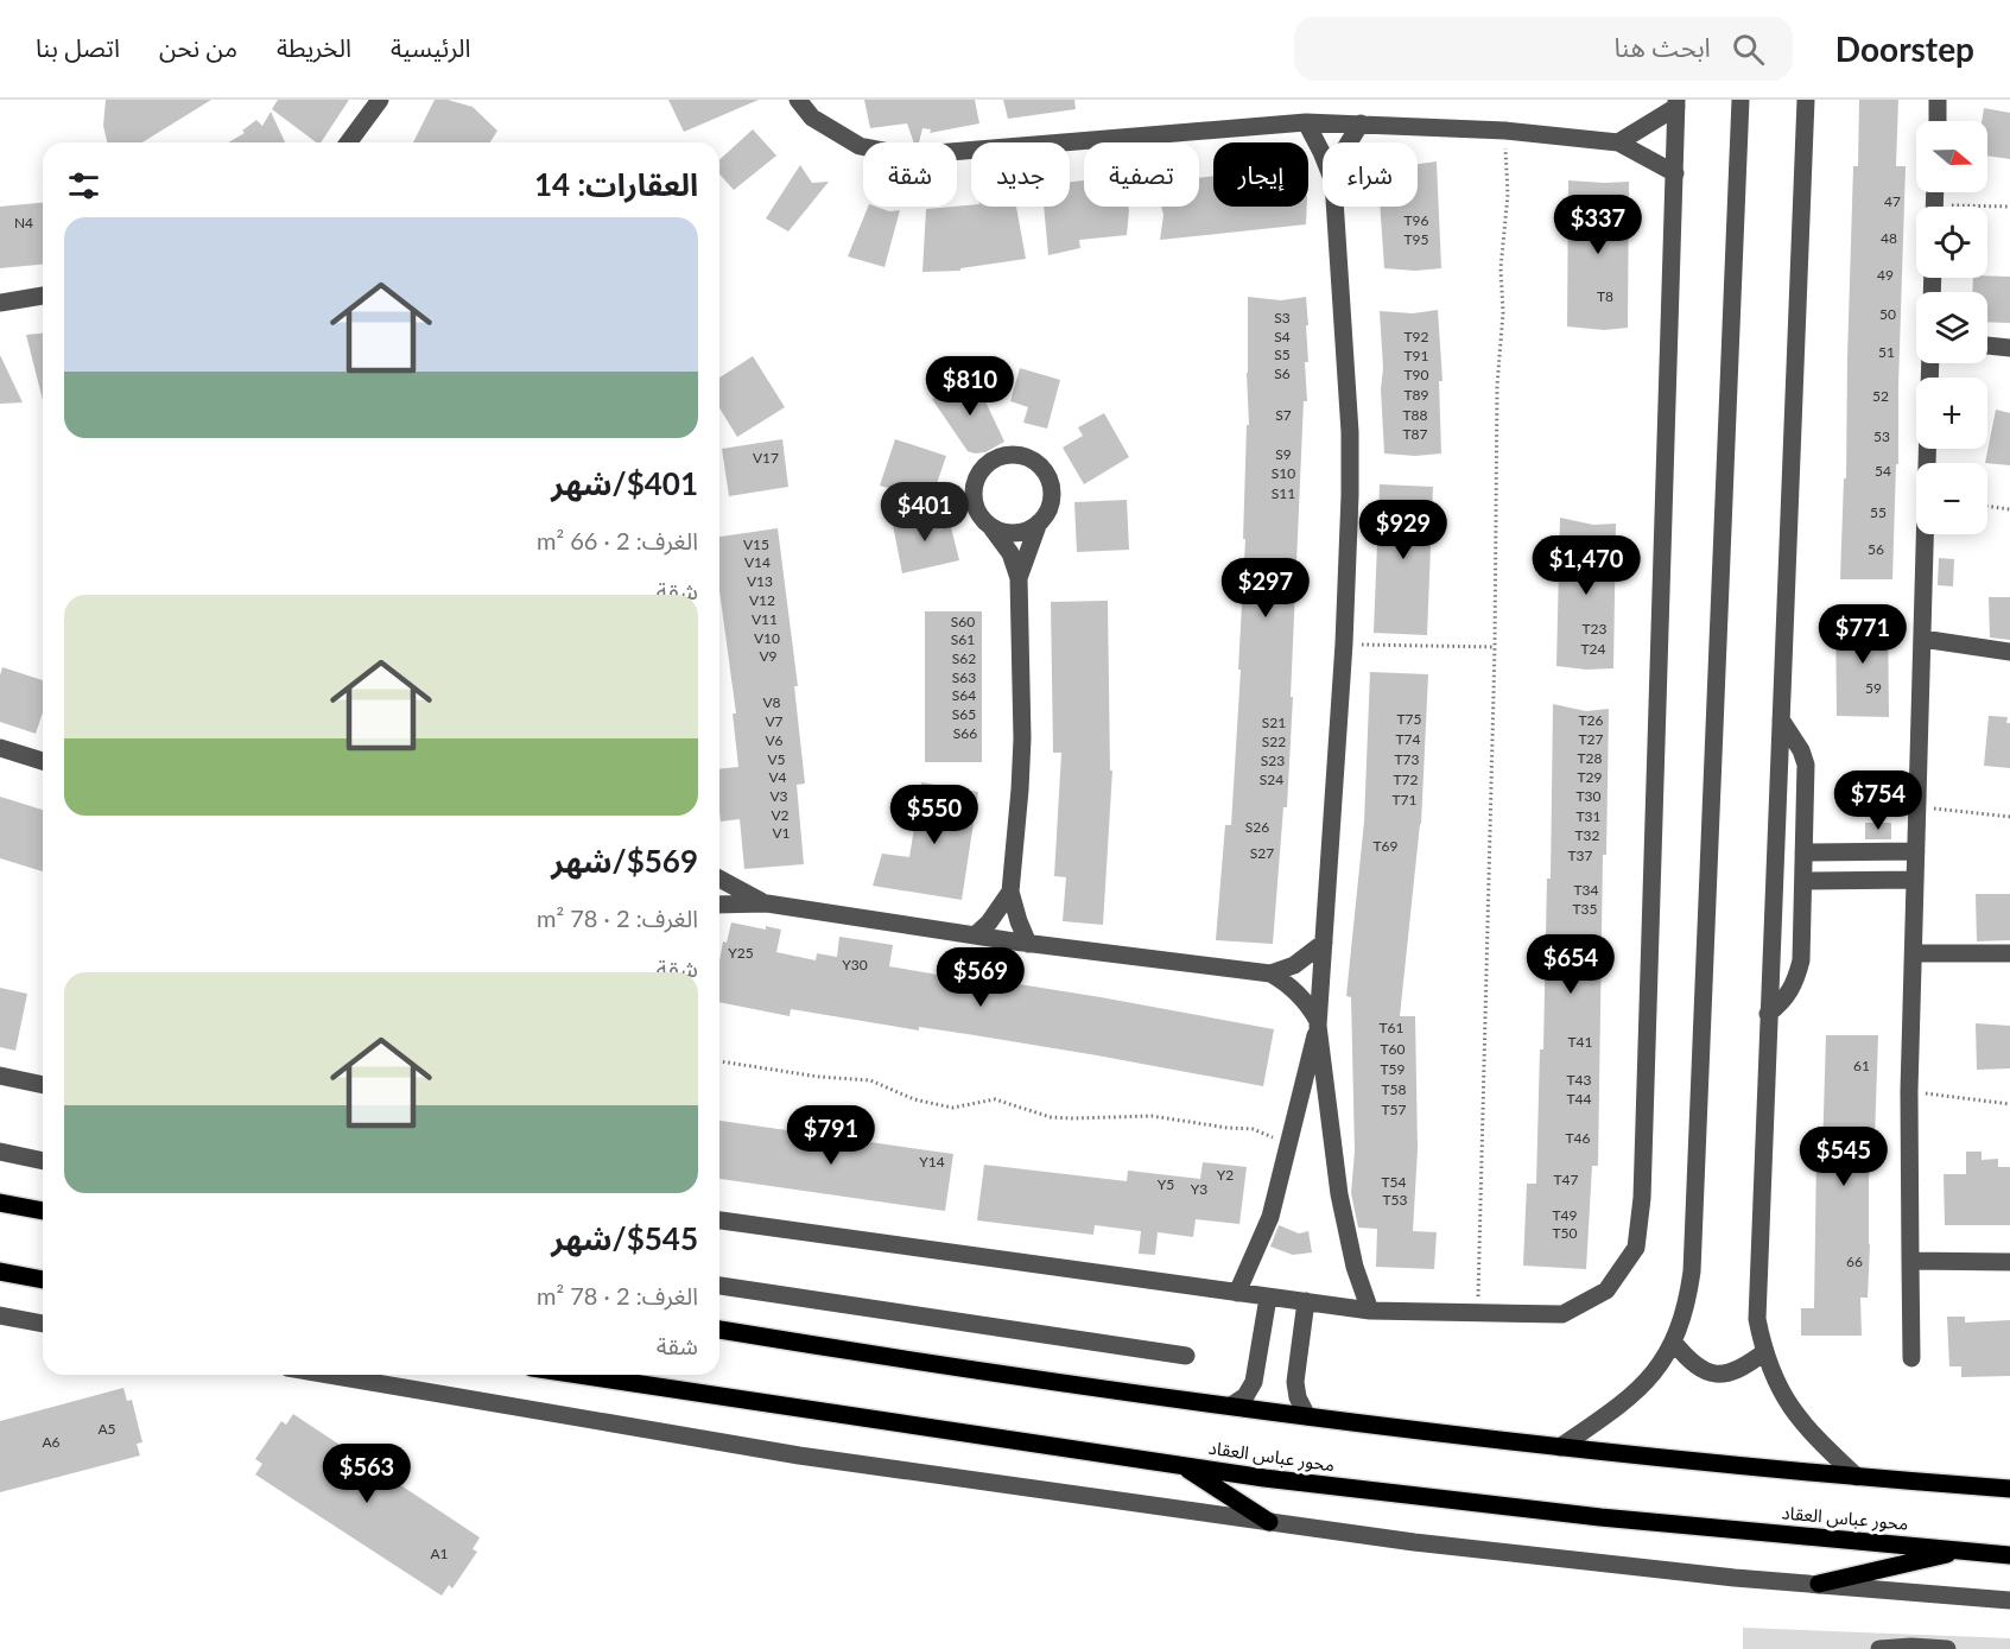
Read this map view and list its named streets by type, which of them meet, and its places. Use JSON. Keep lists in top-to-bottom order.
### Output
{
  "streets": {
    "main road": ["محور عباس العقاد"]
  },
  "house_numbers": [
    "47",
    "T96",
    "N4",
    "48",
    "T95",
    "49",
    "T8",
    "50",
    "S3",
    "S4",
    "T92",
    "51",
    "S5",
    "T91",
    "S6",
    "T90",
    "T89",
    "52",
    "S7",
    "T88",
    "T87",
    "53",
    "S9",
    "V17",
    "54",
    "S10",
    "S11",
    "55",
    "V15",
    "56",
    "V14",
    "V13",
    "V12",
    "V11",
    "S60",
    "T23",
    "V10",
    "S61",
    "T24",
    "V9",
    "S62",
    "S63",
    "59",
    "S64",
    "V8",
    "S65",
    "T75",
    "T26",
    "V7",
    "S21",
    "S66",
    "T74",
    "T27",
    "V6",
    "S22",
    "T28",
    "V5",
    "T73",
    "S23",
    "V4",
    "T29",
    "S24",
    "T72",
    "V3",
    "T30",
    "T71",
    "V2",
    "T31",
    "S26",
    "V1",
    "T32",
    "T69",
    "S27",
    "T37",
    "T34",
    "T35",
    "Y25",
    "Y30",
    "T61",
    "T41",
    "T60",
    "61",
    "T59",
    "T43",
    "T58",
    "T44",
    "T57",
    "T46",
    "Y14",
    "Y2",
    "T47",
    "T54",
    "Y5",
    "Y3",
    "T53",
    "T49",
    "T50",
    "66",
    "A5",
    "A6",
    "A1"
  ],
  "north": "right",
  "page": {
    "header": "Doorstep",
    "search": "ابحث هنا",
    "nav": [
      "الرئيسية",
      "الخريطة",
      "من نحن",
      "اتصل بنا"
    ],
    "map_buttons": ["+", "−"],
    "chip": [
      "شراء",
      "إيجار",
      "تصفية",
      "جديد",
      "شقة"
    ],
    "heading": "العقارات: 14",
    "price": [
      "$337",
      "$810",
      "$401",
      "$929",
      "$1,470",
      "$297",
      "$771",
      "$754",
      "$550",
      "$654",
      "$569",
      "$791",
      "$545",
      "$563"
    ],
    "list": [
      {
        "name": "$401/شهر",
        "note": "الغرف: 2 · 66 m² · شقة"
      },
      {
        "name": "$569/شهر",
        "note": "الغرف: 2 · 78 m² · شقة"
      },
      {
        "name": "$545/شهر",
        "note": "الغرف: 2 · 78 m² · شقة"
      }
    ]
  }
}
